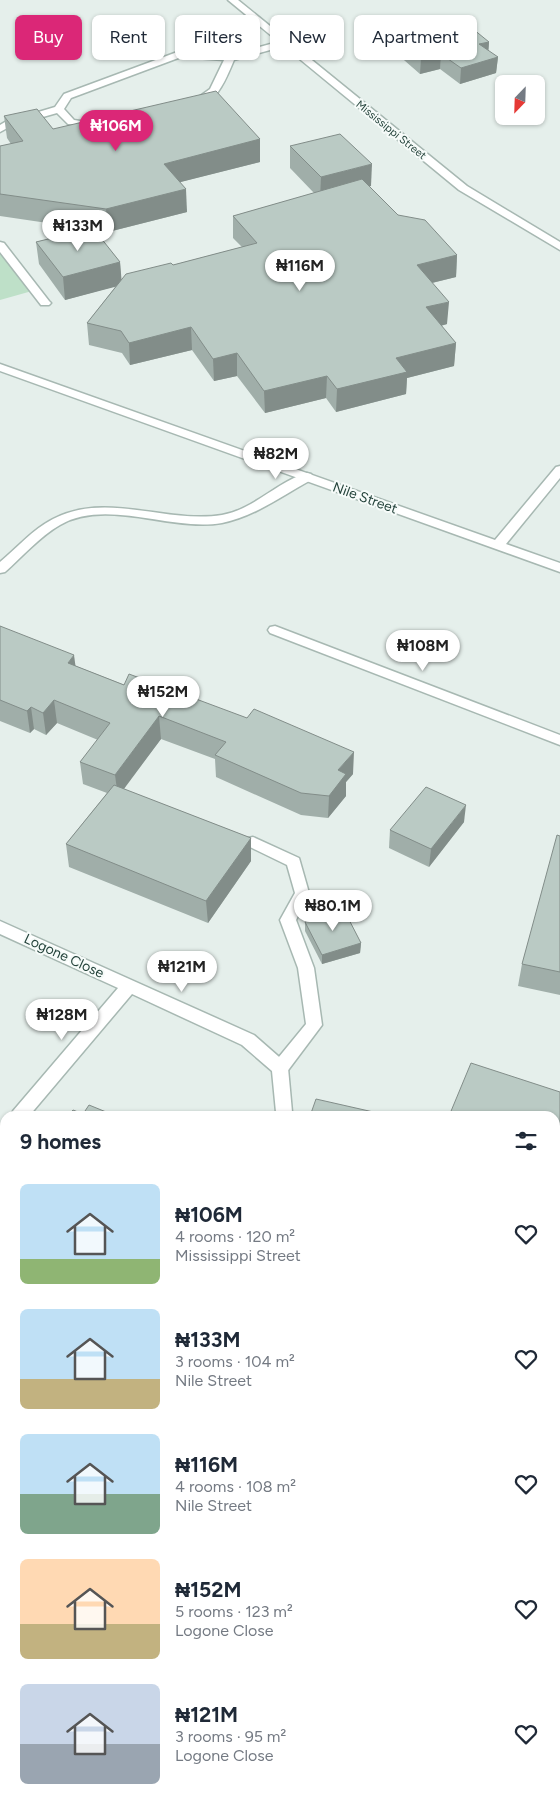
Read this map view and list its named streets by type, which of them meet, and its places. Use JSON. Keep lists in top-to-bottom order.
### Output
{
  "streets": {
    "street": ["Mississippi Street", "Nile Street", "Logone Close"]
  },
  "north": "bottom left",
  "page": {
    "chip": [
      "Buy",
      "Rent",
      "Filters",
      "New",
      "Apartment"
    ],
    "price": [
      "₦106M",
      "₦133M",
      "₦116M",
      "₦82M",
      "₦108M",
      "₦152M",
      "₦80.1M",
      "₦121M",
      "₦128M"
    ],
    "heading": "9 homes",
    "list": [
      {
        "name": "₦106M",
        "note": "4 rooms · 120 m² · Mississippi Street"
      },
      {
        "name": "₦133M",
        "note": "3 rooms · 104 m² · Nile Street"
      },
      {
        "name": "₦116M",
        "note": "4 rooms · 108 m² · Nile Street"
      },
      {
        "name": "₦152M",
        "note": "5 rooms · 123 m² · Logone Close"
      },
      {
        "name": "₦121M",
        "note": "3 rooms · 95 m² · Logone Close"
      }
    ]
  }
}
